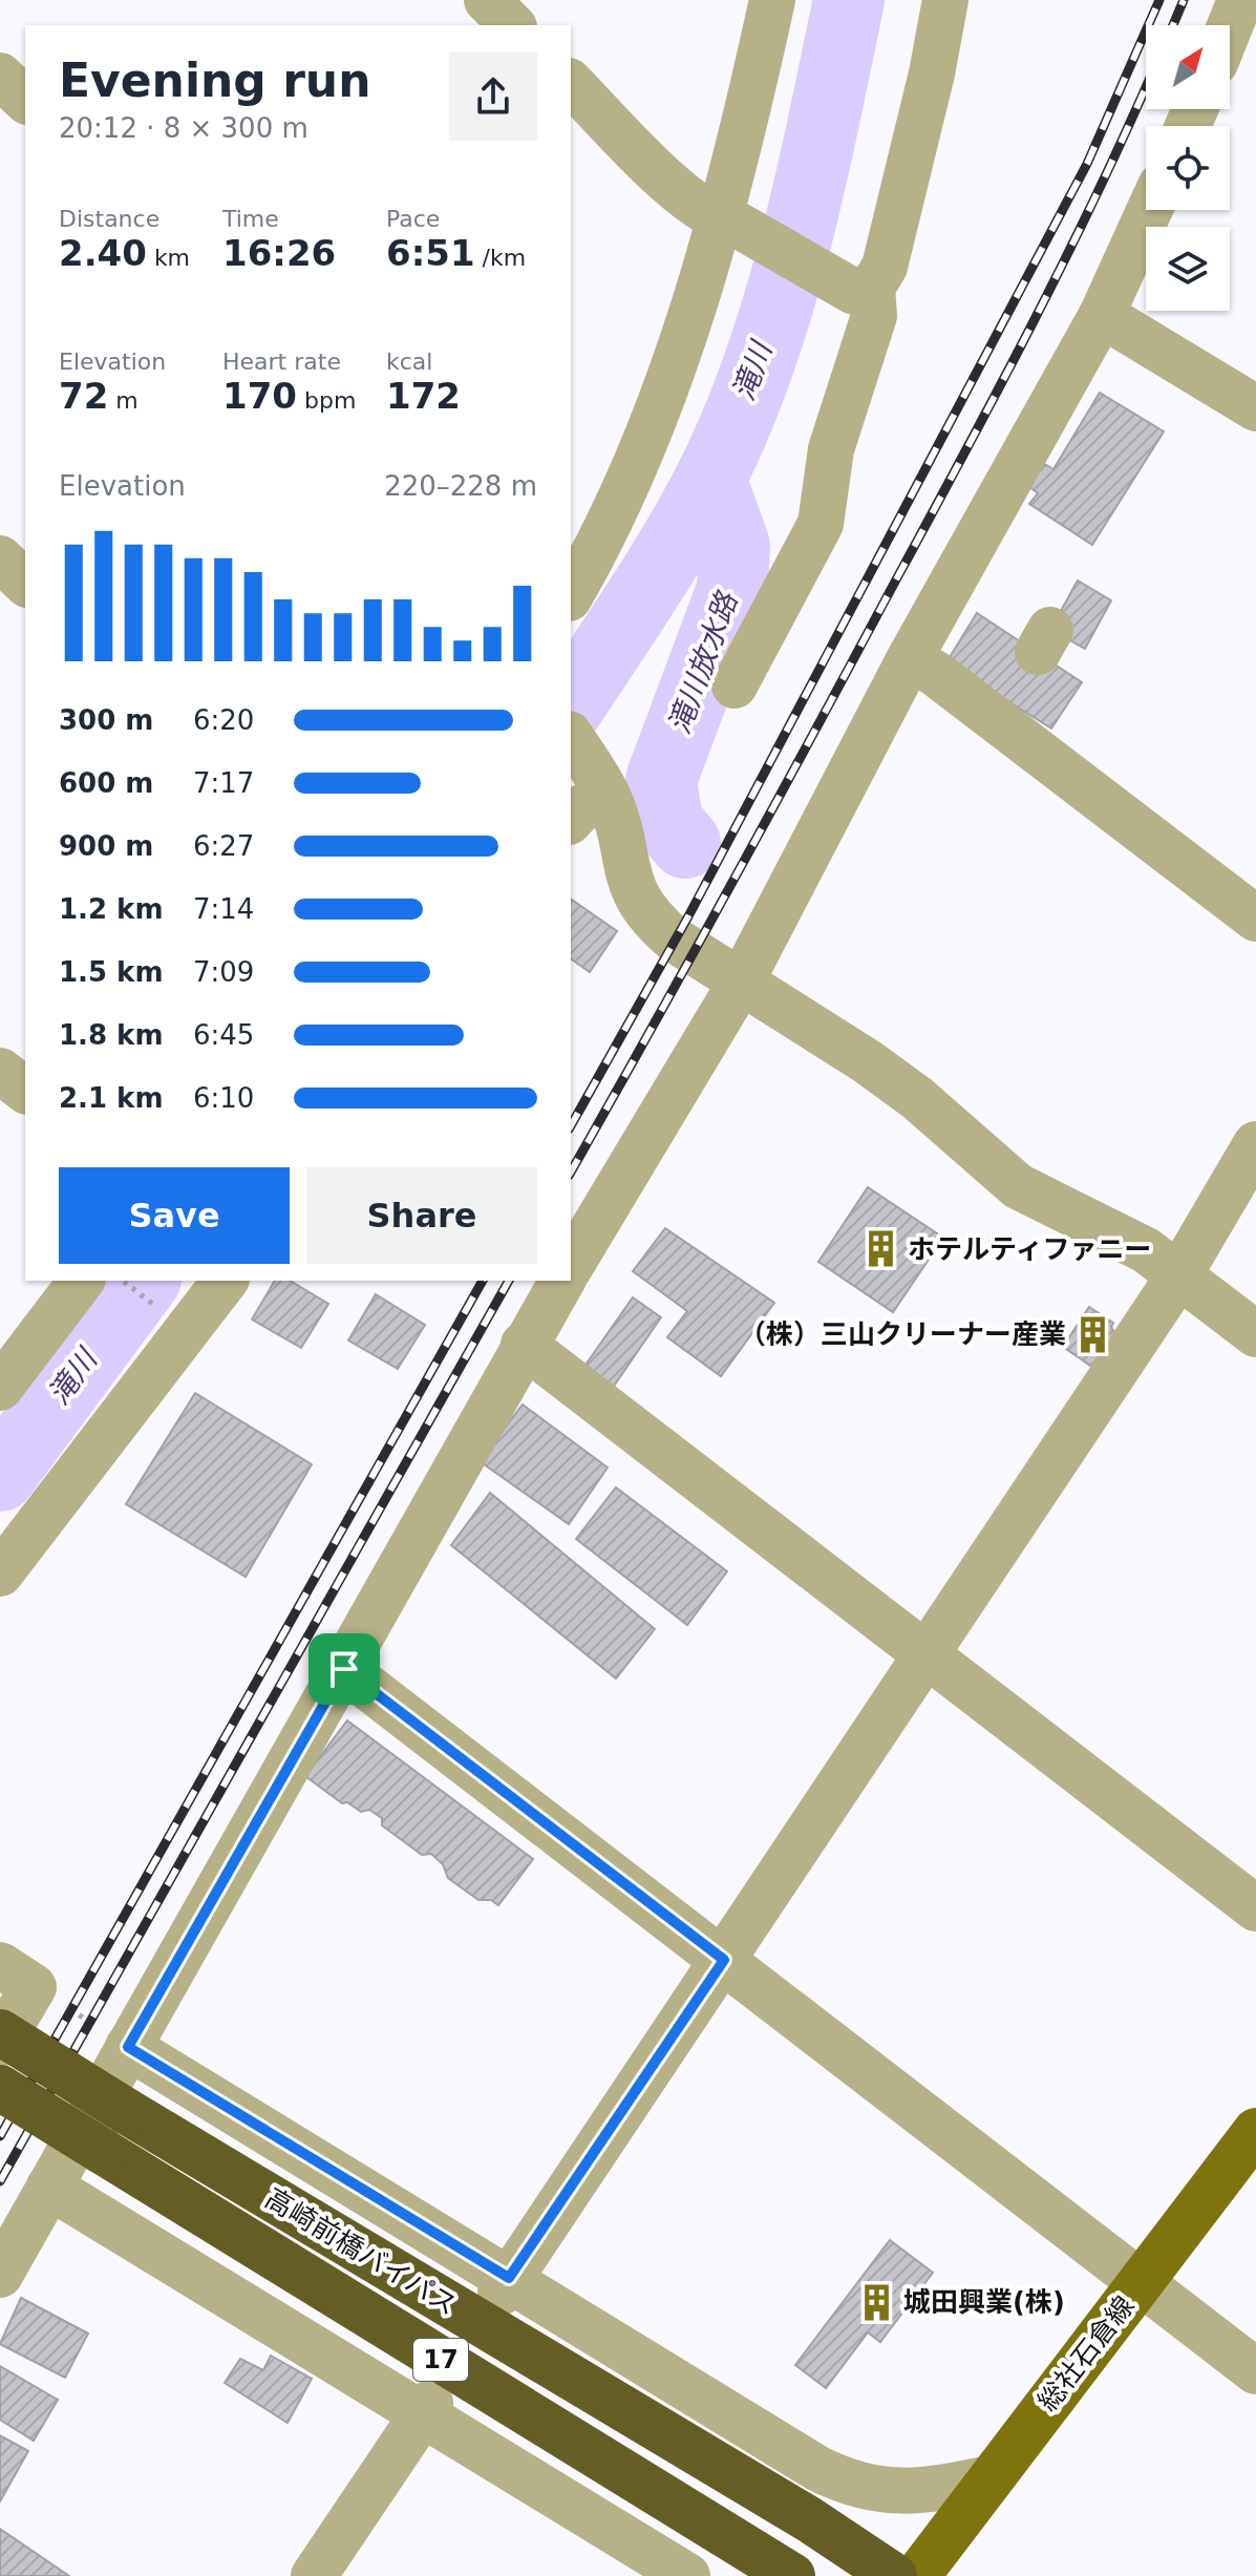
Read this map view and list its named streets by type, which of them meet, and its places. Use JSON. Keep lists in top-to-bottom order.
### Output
{
  "streets": {
    "highway": ["高崎前橋バイパス", "17"],
    "main road": ["総社石倉線"]
  },
  "water": ["滝川", "滝川放水路"],
  "places": {
    "building": ["ホテルティファニー", "（株）三山クリーナー産業", "城田興業(株)"]
  },
  "north": "top right",
  "page": {
    "heading": ["Evening run", "20:12 · 8 × 300 m"],
    "stats": [
      ["Distance", "2.40 km"],
      ["Time", "16:26"],
      ["Pace", "6:51 /km"],
      ["Elevation", "72 m"],
      ["Heart rate", "170 bpm"],
      ["kcal", "172"]
    ],
    "chart": ["Elevation", "220–228 m"],
    "list": [
      {
        "name": "300 m",
        "note": "6:20"
      },
      {
        "name": "600 m",
        "note": "7:17"
      },
      {
        "name": "900 m",
        "note": "6:27"
      },
      {
        "name": "1.2 km",
        "note": "7:14"
      },
      {
        "name": "1.5 km",
        "note": "7:09"
      },
      {
        "name": "1.8 km",
        "note": "6:45"
      },
      {
        "name": "2.1 km",
        "note": "6:10"
      }
    ],
    "buttons": ["Save", "Share"]
  }
}
